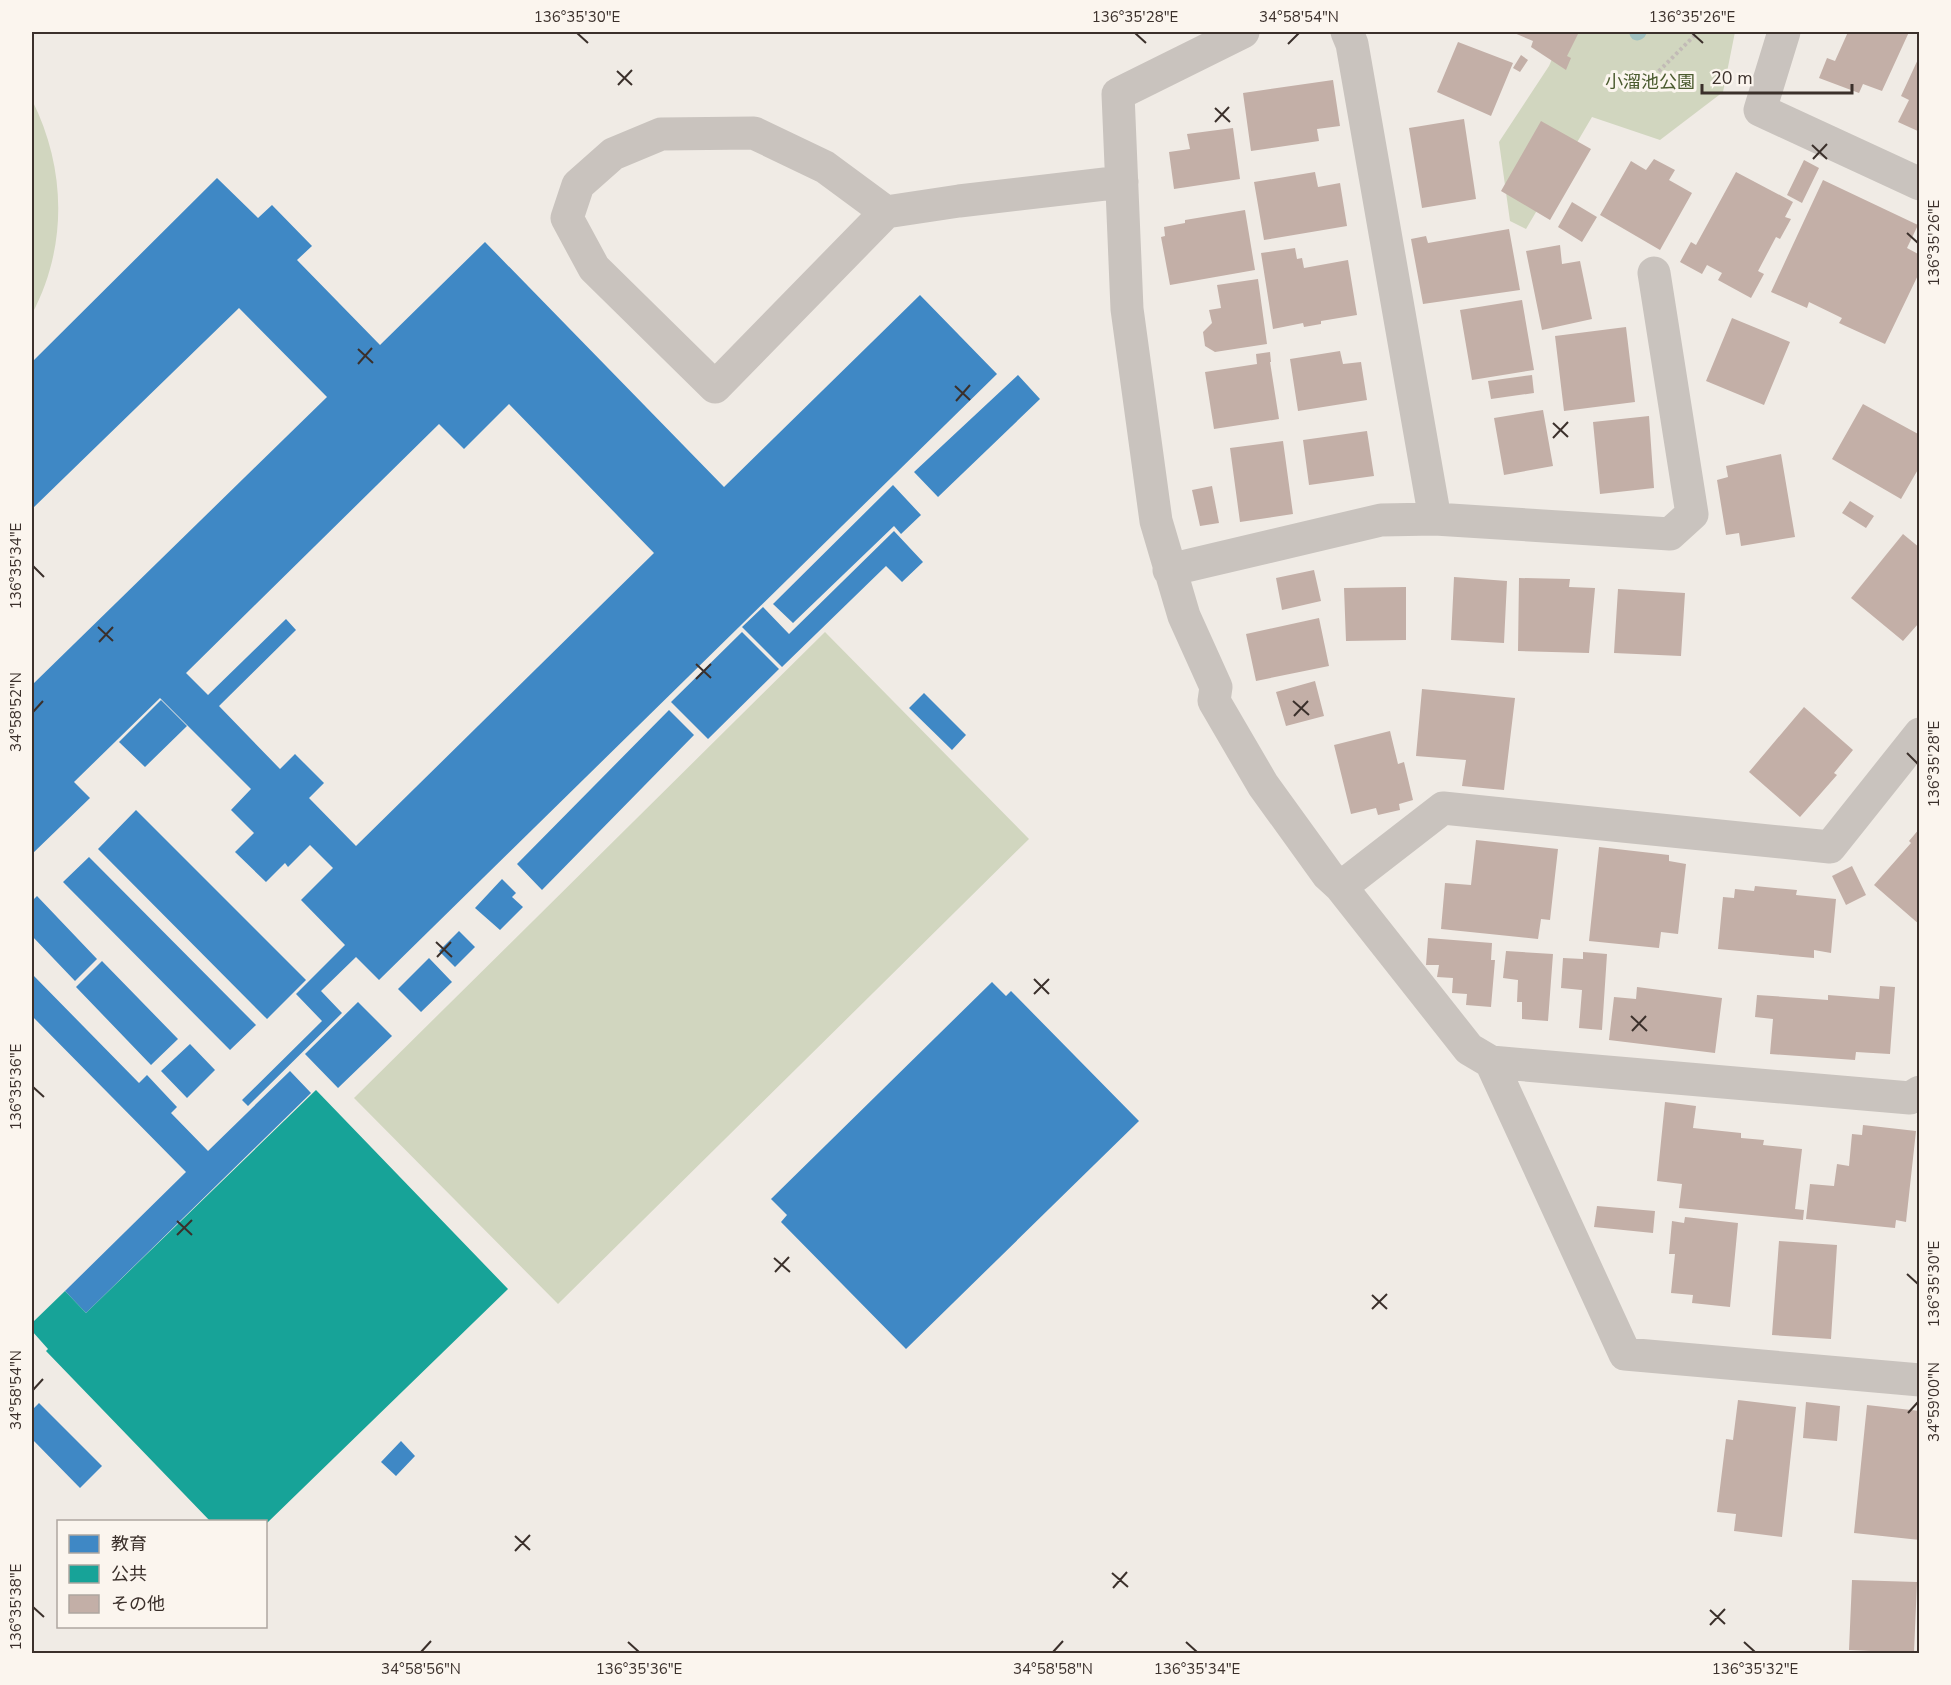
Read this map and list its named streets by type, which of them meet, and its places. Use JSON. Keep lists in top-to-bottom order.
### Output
{
  "parks": ["小溜池公園"],
  "legend": ["教育", "公共", "その他"],
  "scale_bar": "20 m",
  "coordinates": [
    "136°35'30\"E",
    "136°35'28\"E",
    "34°58'54\"N",
    "136°35'26\"E",
    "136°35'34\"E",
    "34°58'52\"N",
    "136°35'36\"E",
    "34°59'00\"N",
    "136°35'38\"E",
    "34°58'56\"N",
    "34°58'58\"N",
    "136°35'32\"E"
  ]
}
